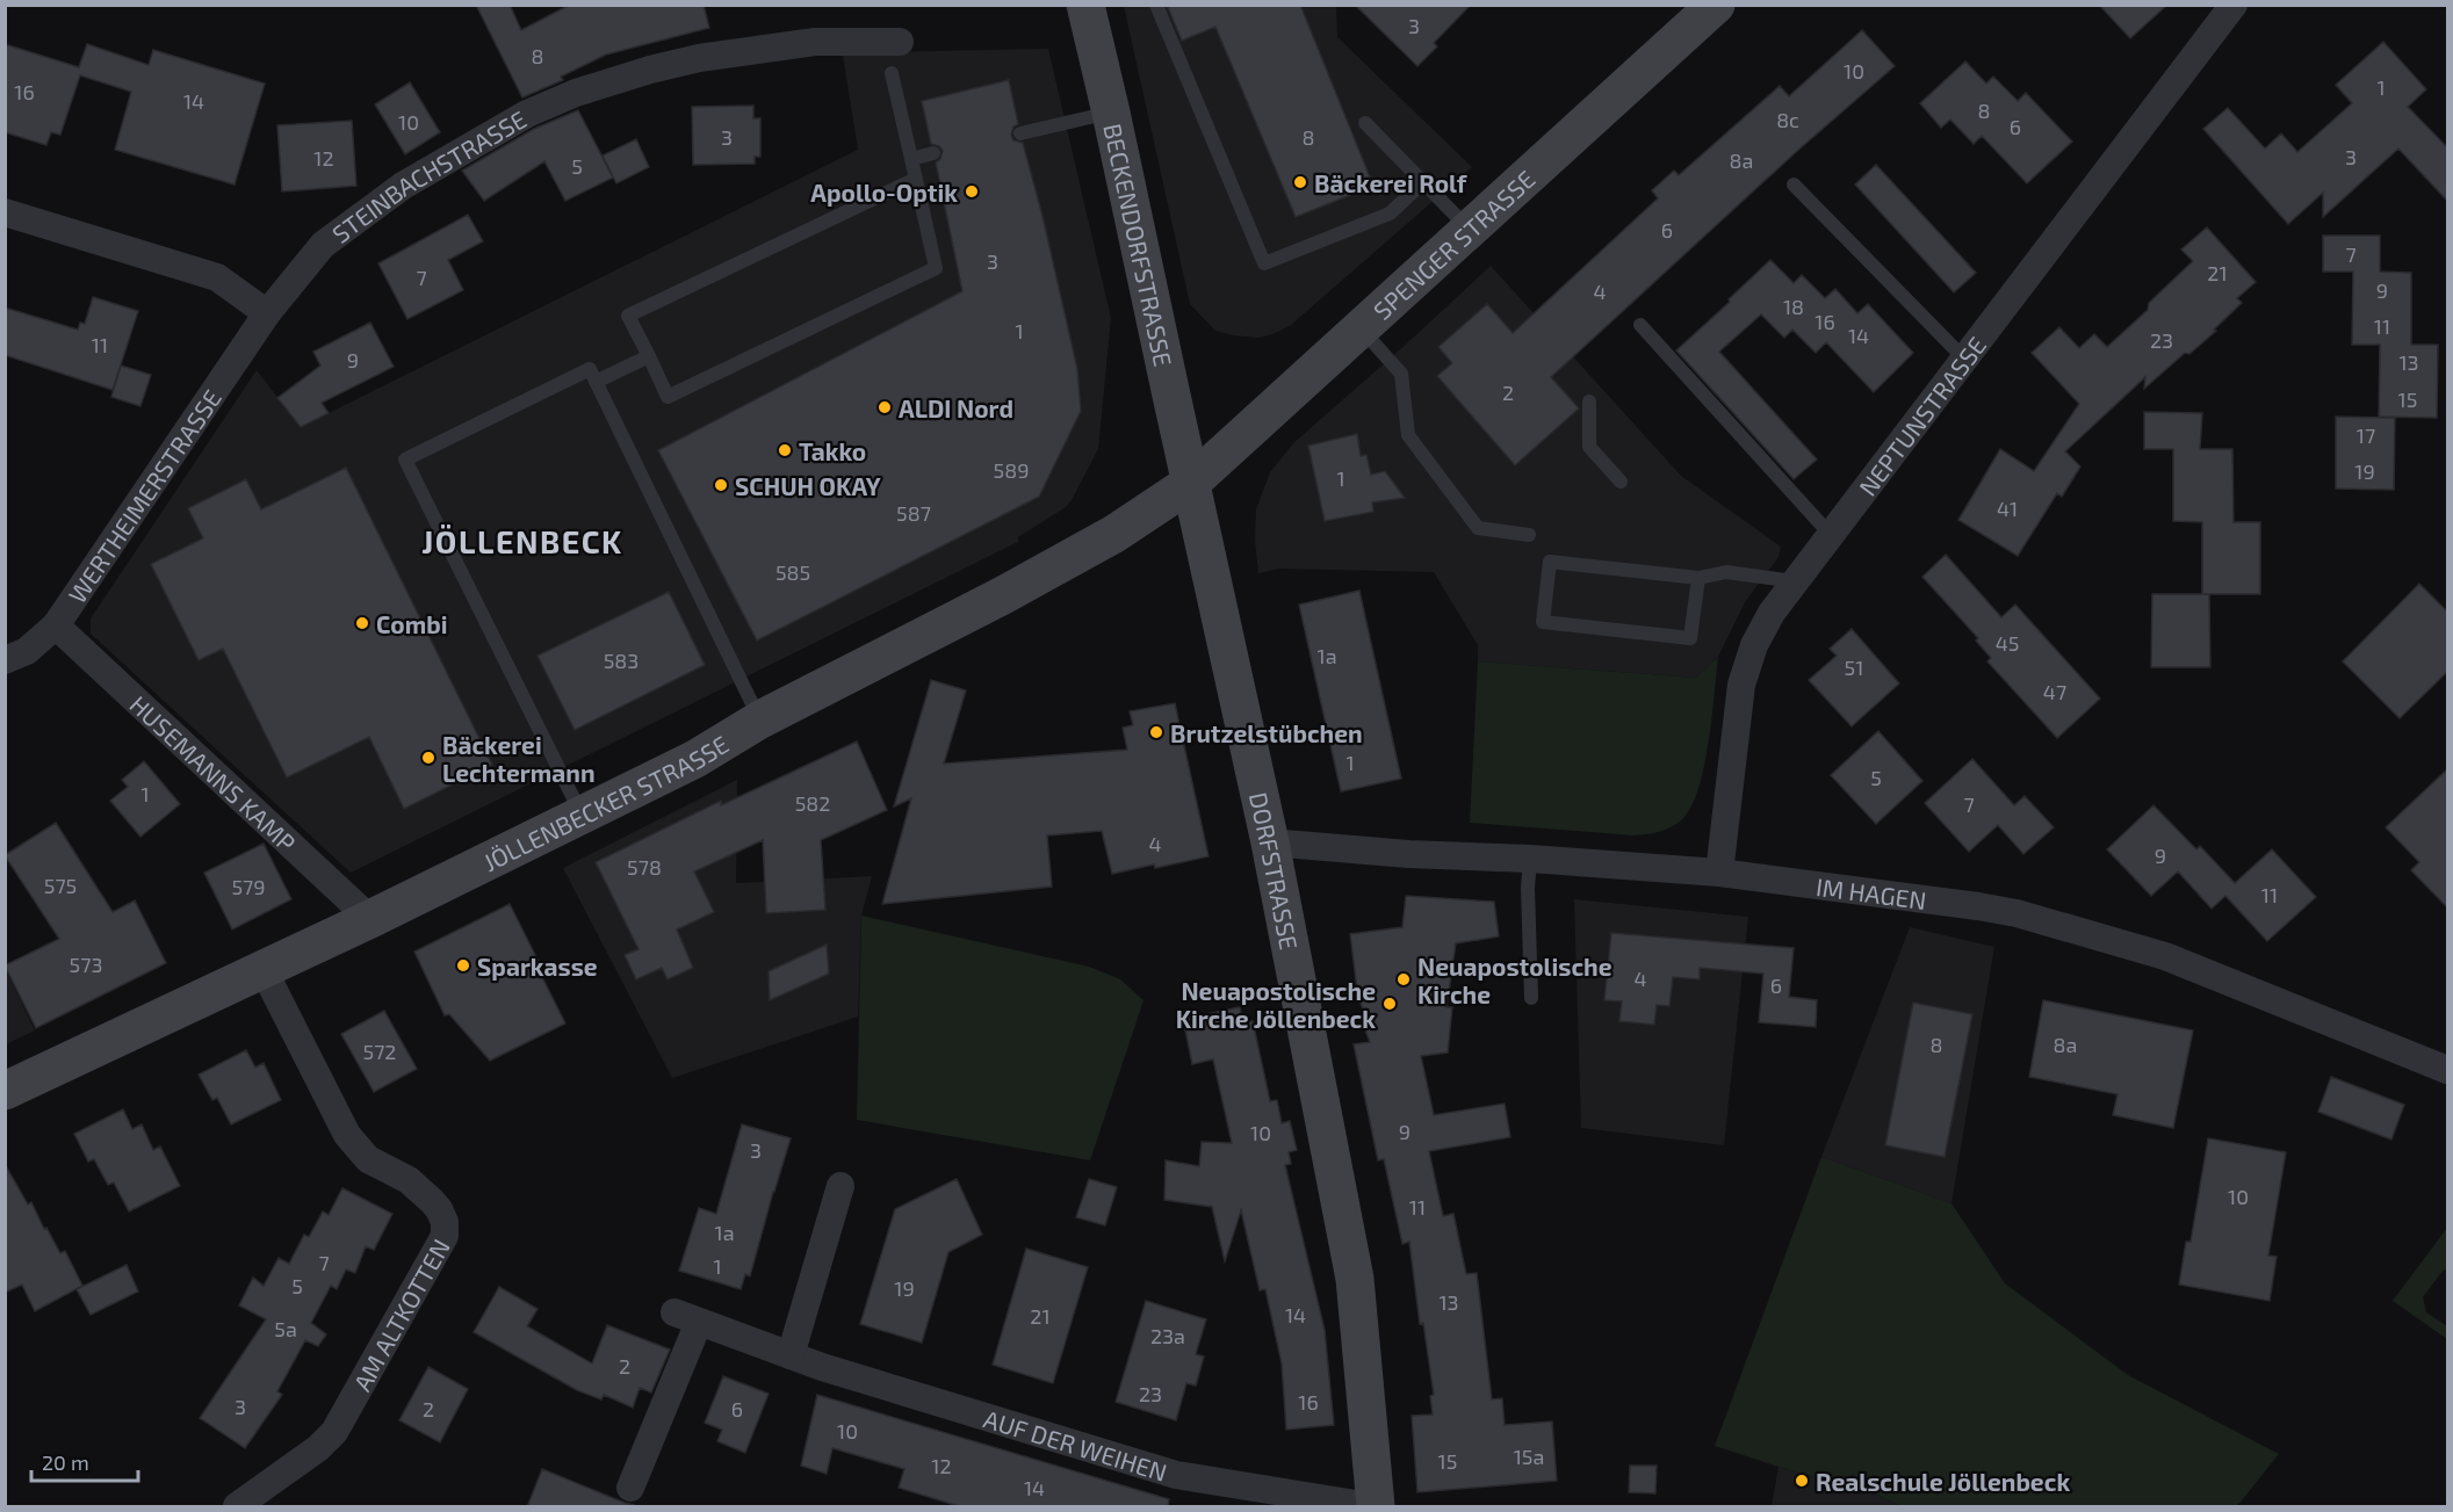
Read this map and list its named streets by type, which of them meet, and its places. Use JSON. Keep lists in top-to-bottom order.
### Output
{
  "streets": {
    "main road": [
      "BECKENDORFSTRASSE",
      "SPENGER STRASSE",
      "JÖLLENBECKER STRASSE",
      "DORFSTRASSE"
    ],
    "street": [
      "STEINBACHSTRASSE",
      "NEPTUNSTRASSE",
      "WERTHEIMERSTRASSE",
      "HUSEMANNS KAMP",
      "IM HAGEN",
      "AM ALTKOTTEN",
      "AUF DER WEIHEN"
    ]
  },
  "crossings": [
    ["STEINBACHSTRASSE", "WERTHEIMERSTRASSE"],
    ["BECKENDORFSTRASSE", "SPENGER STRASSE"],
    ["BECKENDORFSTRASSE", "JÖLLENBECKER STRASSE"],
    ["BECKENDORFSTRASSE", "DORFSTRASSE"],
    ["SPENGER STRASSE", "JÖLLENBECKER STRASSE"],
    ["SPENGER STRASSE", "DORFSTRASSE"],
    ["NEPTUNSTRASSE", "IM HAGEN"],
    ["WERTHEIMERSTRASSE", "HUSEMANNS KAMP"],
    ["HUSEMANNS KAMP", "JÖLLENBECKER STRASSE"],
    ["JÖLLENBECKER STRASSE", "DORFSTRASSE"],
    ["JÖLLENBECKER STRASSE", "AM ALTKOTTEN"],
    ["DORFSTRASSE", "IM HAGEN"]
  ],
  "districts": ["JÖLLENBECK"],
  "places": [
    "Bäckerei Rolf",
    "Apollo-Optik",
    "ALDI Nord",
    "Takko",
    "SCHUH OKAY",
    "Combi",
    "Brutzelstübchen",
    "Bäckerei Lechtermann",
    "Sparkasse",
    "Neuapostolische Kirche",
    "Neuapostolische Kirche Jöllenbeck",
    "Realschule Jöllenbeck"
  ],
  "house_numbers": [
    "3",
    "8",
    "10",
    "1",
    "16",
    "14",
    "8",
    "8c",
    "10",
    "6",
    "3",
    "8",
    "3",
    "12",
    "8a",
    "5",
    "6",
    "7",
    "3",
    "21",
    "7",
    "9",
    "4",
    "18",
    "16",
    "11",
    "1",
    "14",
    "23",
    "11",
    "9",
    "13",
    "2",
    "15",
    "17",
    "589",
    "19",
    "1",
    "41",
    "587",
    "585",
    "45",
    "1a",
    "583",
    "51",
    "47",
    "1",
    "5",
    "1",
    "582",
    "7",
    "4",
    "9",
    "578",
    "575",
    "579",
    "11",
    "573",
    "4",
    "6",
    "8",
    "8a",
    "572",
    "9",
    "10",
    "3",
    "10",
    "11",
    "1a",
    "7",
    "1",
    "5",
    "19",
    "13",
    "14",
    "21",
    "5a",
    "23a",
    "2",
    "23",
    "16",
    "3",
    "2",
    "6",
    "10",
    "15a",
    "15",
    "12",
    "14"
  ],
  "scale_bar": "20 m"
}
